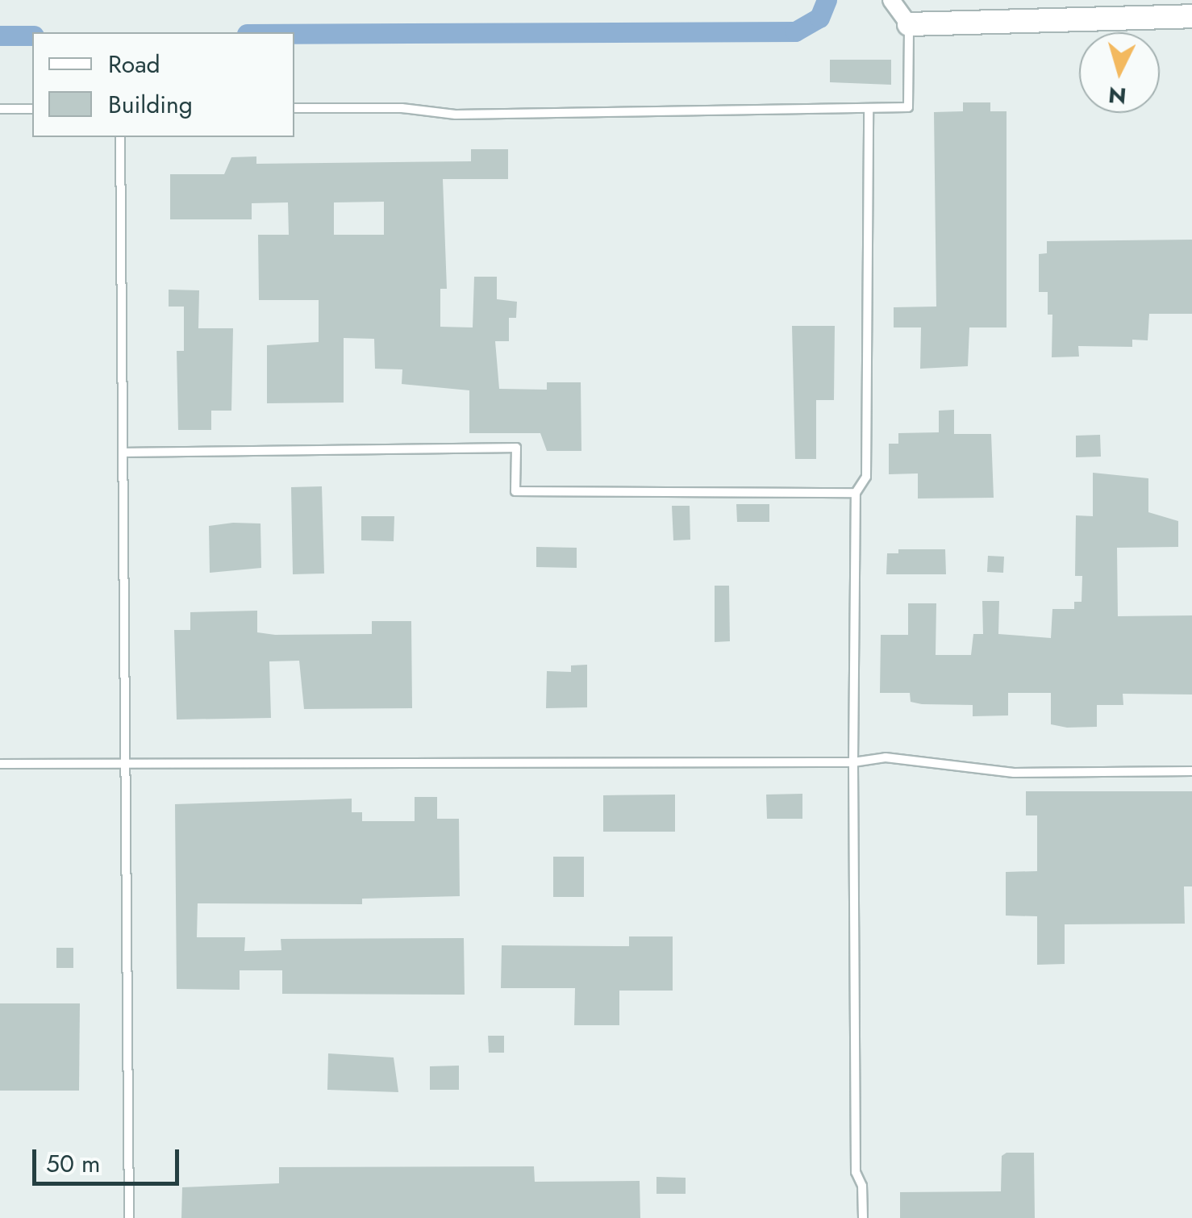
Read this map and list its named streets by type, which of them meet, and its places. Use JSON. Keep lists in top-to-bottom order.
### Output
{
  "legend": ["Road", "Building"],
  "scale_bar": "50 m",
  "north": "bottom"
}
